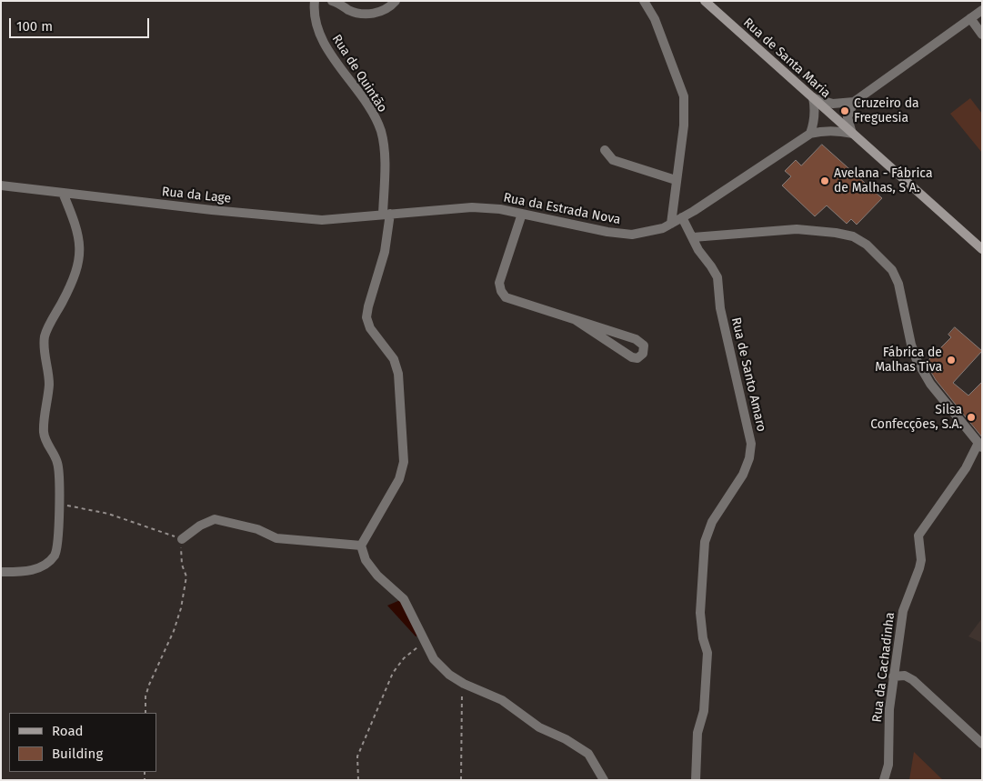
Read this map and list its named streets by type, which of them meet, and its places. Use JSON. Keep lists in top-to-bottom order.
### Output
{
  "streets": {
    "main road": ["Rua de Santa Maria"],
    "street": [
      "Rua de Quintão",
      "Rua da Lage",
      "Rua da Estrada Nova",
      "Rua de Santo Amaro",
      "Rua da Cachadinha"
    ]
  },
  "crossings": [
    ["Rua de Quintão", "Rua da Lage"],
    ["Rua de Quintão", "Rua da Estrada Nova"],
    ["Rua da Lage", "Rua da Estrada Nova"],
    ["Rua da Estrada Nova", "Rua de Santo Amaro"]
  ],
  "places": [
    "Cruzeiro da Freguesia",
    "Avelana - Fábrica de Malhas, S A.",
    "Fábrica de Malhas Tiva",
    "Silsa Confecções, S.A."
  ],
  "legend": ["Road", "Building"],
  "scale_bar": "100 m"
}
